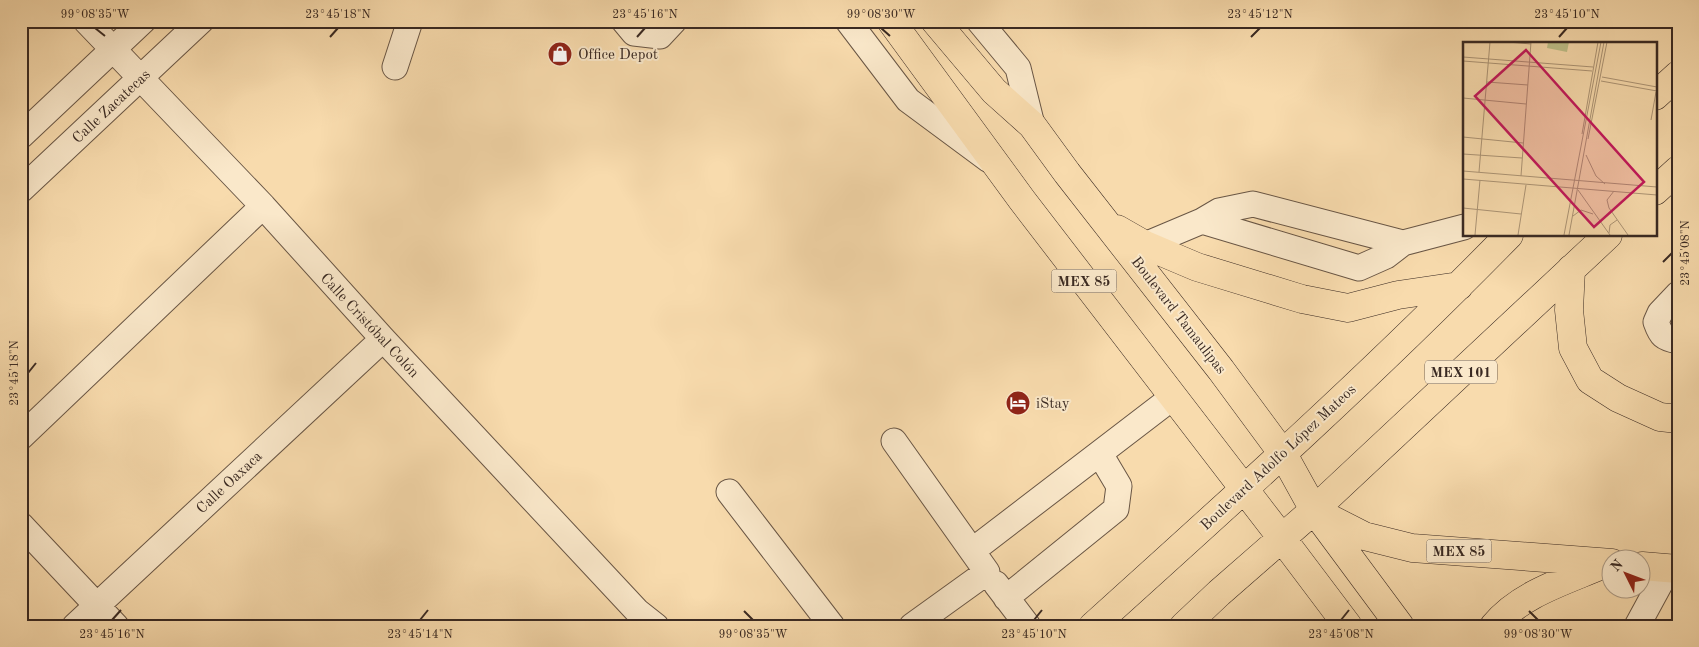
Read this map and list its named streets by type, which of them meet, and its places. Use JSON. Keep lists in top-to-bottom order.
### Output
{
  "streets": {
    "main road": [
      "MEX 85",
      "Boulevard Tamaulipas",
      "MEX 101",
      "Boulevard Adolfo López Mateos"
    ],
    "street": ["Calle Zacatecas", "Calle Cristóbal Colón", "Calle Oaxaca"]
  },
  "crossings": [
    ["Calle Zacatecas", "Calle Cristóbal Colón"],
    ["MEX 85", "Boulevard Tamaulipas"],
    ["MEX 85", "MEX 101"],
    ["MEX 85", "Boulevard Adolfo López Mateos"],
    ["Boulevard Tamaulipas", "MEX 101"],
    ["Boulevard Tamaulipas", "Boulevard Adolfo López Mateos"],
    ["Calle Cristóbal Colón", "Calle Oaxaca"]
  ],
  "places": {
    "shop": ["Office Depot"],
    "hotel": ["iStay"]
  },
  "north": "top left",
  "coordinates": [
    "99°08'35\"W",
    "23°45'18\"N",
    "23°45'16\"N",
    "99°08'30\"W",
    "23°45'12\"N",
    "23°45'10\"N",
    "23°45'08\"N",
    "23°45'14\"N"
  ]
}
